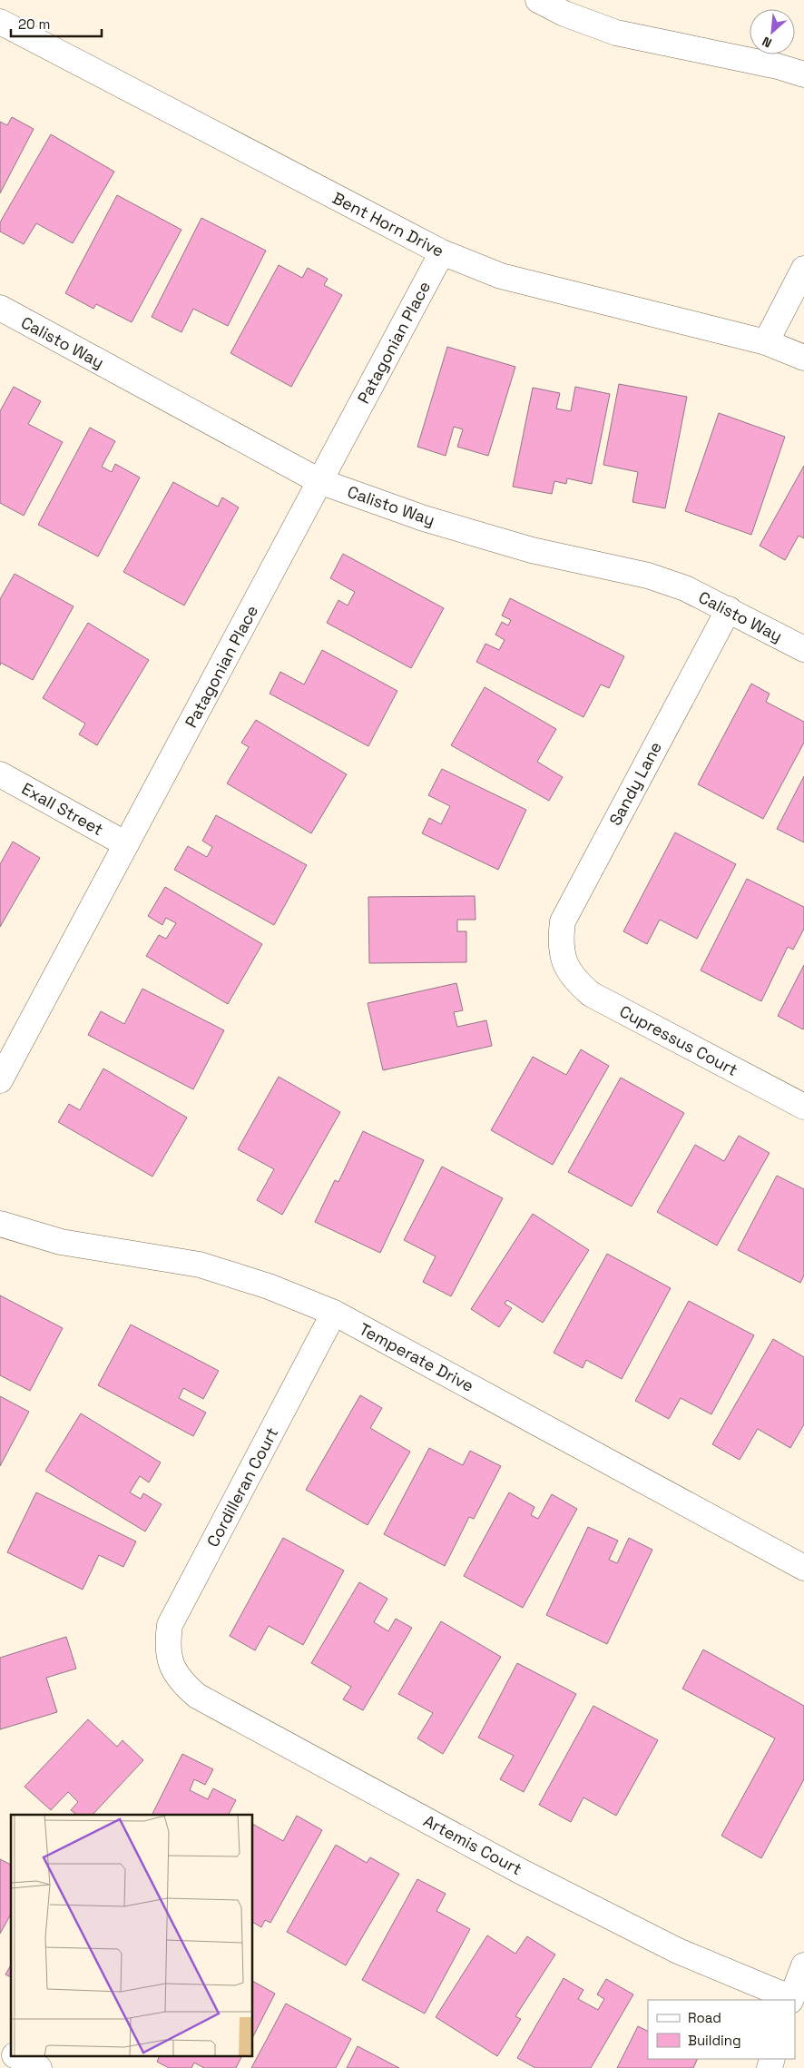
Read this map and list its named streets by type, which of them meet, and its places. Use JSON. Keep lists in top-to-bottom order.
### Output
{
  "streets": {
    "street": [
      "Bent Horn Drive",
      "Calisto Way",
      "Patagonian Place",
      "Sandy Lane",
      "Exall Street",
      "Cupressus Court",
      "Temperate Drive",
      "Cordilleran Court",
      "Artemis Court"
    ]
  },
  "crossings": [
    ["Bent Horn Drive", "Patagonian Place"],
    ["Calisto Way", "Patagonian Place"],
    ["Calisto Way", "Sandy Lane"],
    ["Patagonian Place", "Exall Street"],
    ["Sandy Lane", "Cupressus Court"],
    ["Temperate Drive", "Cordilleran Court"],
    ["Cordilleran Court", "Artemis Court"]
  ],
  "legend": ["Road", "Building"],
  "scale_bar": "20 m",
  "north": "bottom left"
}
